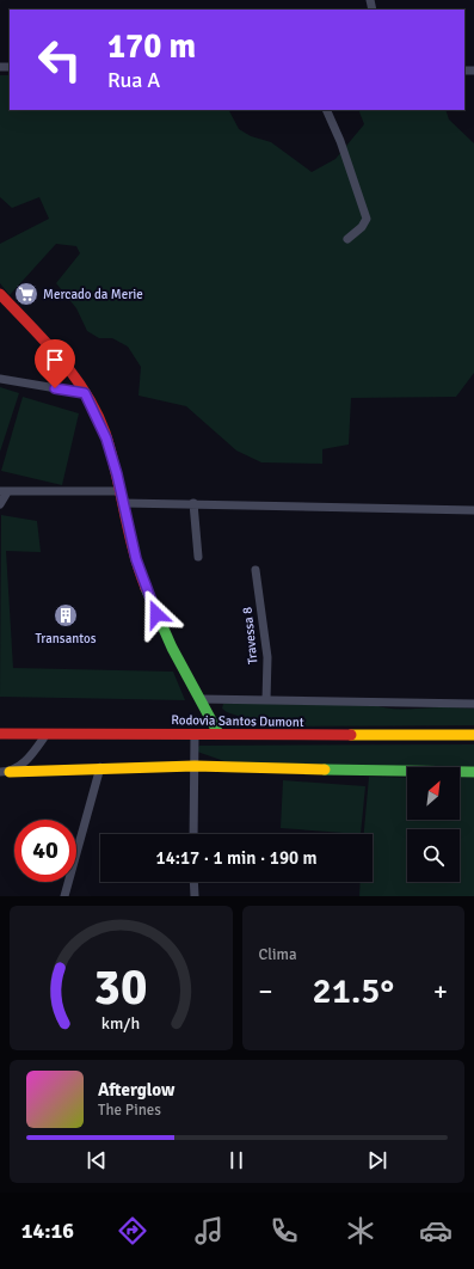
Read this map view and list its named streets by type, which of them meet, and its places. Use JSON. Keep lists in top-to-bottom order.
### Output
{
  "streets": {
    "main road": ["Rodovia Santos Dumont"],
    "street": ["Travessa 8"]
  },
  "places": {
    "supermarket": ["Mercado da Merie"],
    "building": ["Transantos"]
  },
  "north": "top right",
  "page": {
    "turn": ["170 m", "Rua A"],
    "limit": "40",
    "trip": "14:17 · 1 min · 190 m",
    "tile": "Clima",
    "heat": ["−", "21.5°", "+"],
    "song": ["Afterglow", "The Pines"],
    "tabs": "14:16",
    "gauge": ["30", "km/h"]
  }
}
